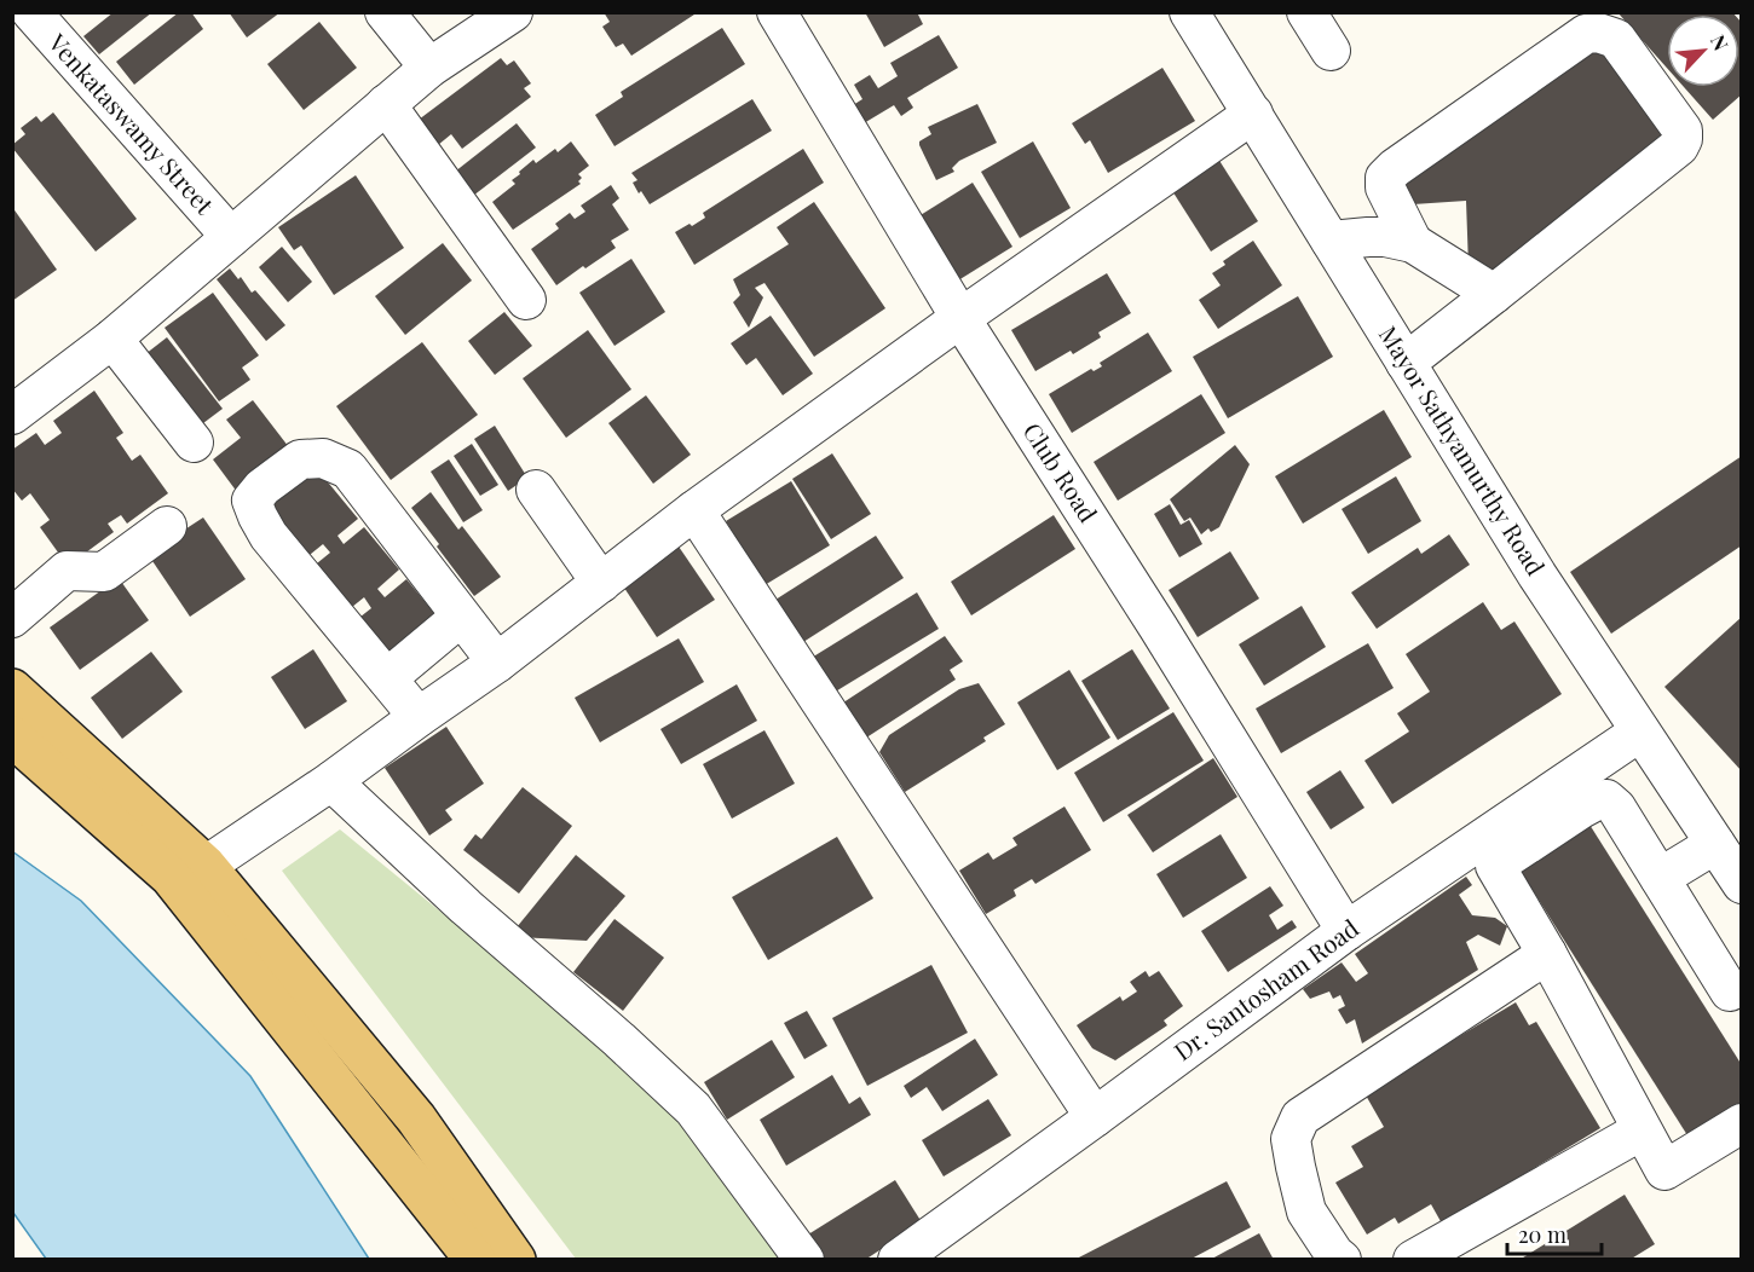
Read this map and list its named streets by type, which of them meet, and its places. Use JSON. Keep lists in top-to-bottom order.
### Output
{
  "streets": {
    "street": [
      "Venkataswamy Street",
      "Mayor Sathyamurthy Road",
      "Club Road",
      "Dr. Santosham Road"
    ]
  },
  "crossings": [
    ["Mayor Sathyamurthy Road", "Dr. Santosham Road"],
    ["Club Road", "Dr. Santosham Road"]
  ],
  "scale_bar": "20 m",
  "north": "top right"
}
